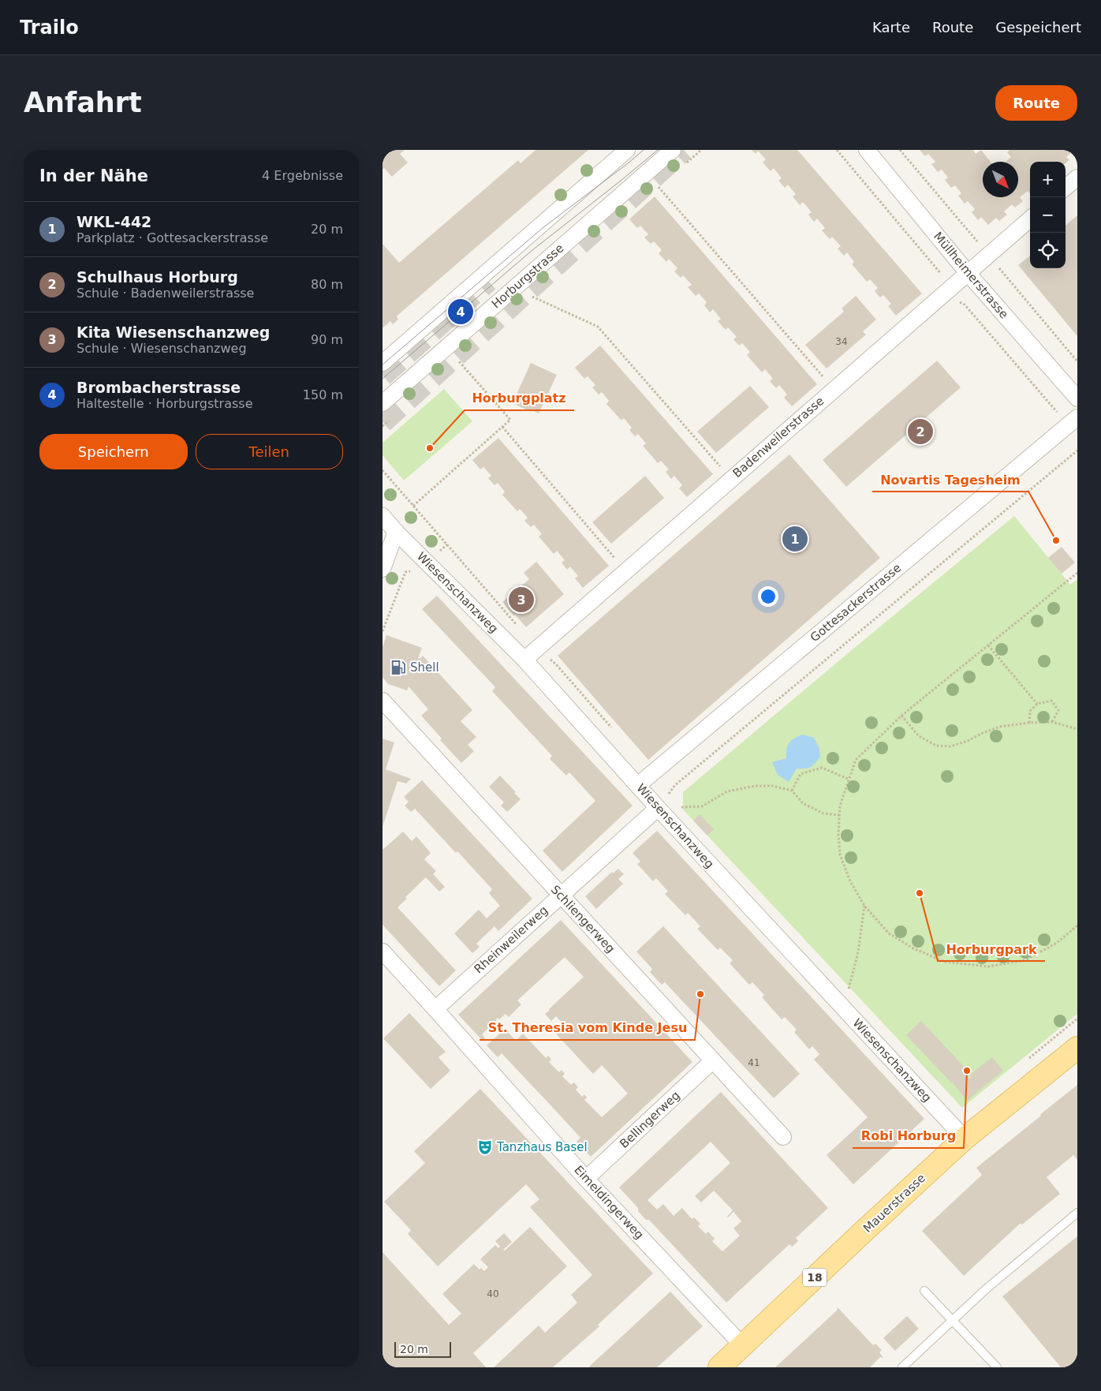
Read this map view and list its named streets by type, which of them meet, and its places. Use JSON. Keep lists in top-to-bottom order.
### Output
{
  "streets": {
    "main road": ["Mauerstrasse", "18"],
    "street": [
      "Müllheimerstrasse",
      "Horburgstrasse",
      "Badenweilerstrasse",
      "Wiesenschanzweg",
      "Gottesackerstrasse",
      "Schliengerweg",
      "Rheinweilerweg",
      "Bellingerweg",
      "Eimeldingerweg"
    ]
  },
  "crossings": [
    ["Müllheimerstrasse", "Badenweilerstrasse"],
    ["Badenweilerstrasse", "Wiesenschanzweg"],
    ["Wiesenschanzweg", "Gottesackerstrasse"],
    ["Wiesenschanzweg", "Rheinweilerweg"],
    ["Wiesenschanzweg", "Mauerstrasse"],
    ["Schliengerweg", "Rheinweilerweg"],
    ["Schliengerweg", "Bellingerweg"],
    ["Rheinweilerweg", "Eimeldingerweg"],
    ["Bellingerweg", "Eimeldingerweg"],
    ["Eimeldingerweg", "Mauerstrasse"]
  ],
  "places": {
    "other": [
      "Horburgplatz",
      "Novartis Tagesheim",
      "Horburgpark",
      "St. Theresia vom Kinde Jesu",
      "Robi Horburg"
    ],
    "fuel station": ["Shell"],
    "theatre": ["Tanzhaus Basel"]
  },
  "house_numbers": ["34", "41", "40"],
  "scale_bar": "20 m",
  "north": "bottom right",
  "page": {
    "header": "Trailo",
    "nav": ["Karte", "Route", "Gespeichert"],
    "buttons": [
      "Route",
      ["Speichern", "Teilen"]
    ],
    "title": "Anfahrt",
    "heading": ["In der Nähe", "4 Ergebnisse"],
    "map_buttons": ["+", "−"],
    "list": [
      {
        "mark": "1",
        "name": "WKL-442",
        "note": "Parkplatz · Gottesackerstrasse",
        "value": "20 m"
      },
      {
        "mark": "2",
        "name": "Schulhaus Horburg",
        "note": "Schule · Badenweilerstrasse",
        "value": "80 m"
      },
      {
        "mark": "3",
        "name": "Kita Wiesenschanzweg",
        "note": "Schule · Wiesenschanzweg",
        "value": "90 m"
      },
      {
        "mark": "4",
        "name": "Brombacherstrasse",
        "note": "Haltestelle · Horburgstrasse",
        "value": "150 m"
      }
    ],
    "pins": [
      "4",
      "2",
      "1",
      "3"
    ],
    "scale": "20 m"
  }
}
